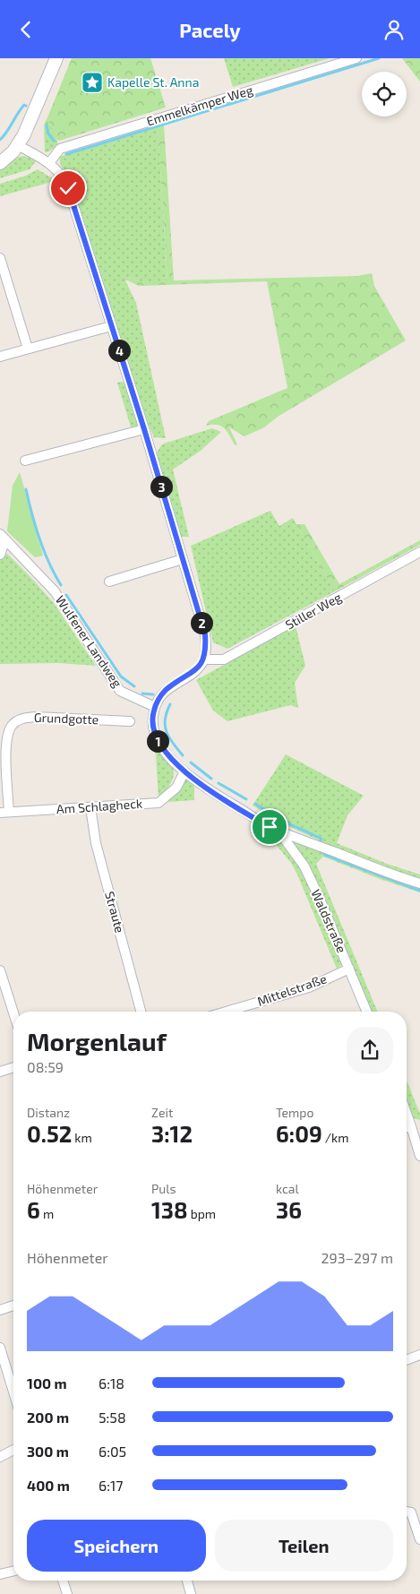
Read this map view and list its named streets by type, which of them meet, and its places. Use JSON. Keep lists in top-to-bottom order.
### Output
{
  "streets": {
    "street": [
      "Emmelkämper Weg",
      "Stiller Weg",
      "Wulfener Landweg",
      "Grundgotte",
      "Am Schlagheck",
      "Straute",
      "Waldstraße",
      "Mittelstraße"
    ]
  },
  "crossings": [
    ["Grundgotte", "Am Schlagheck"],
    ["Am Schlagheck", "Straute"],
    ["Waldstraße", "Mittelstraße"]
  ],
  "places": {
    "place": ["Kapelle St. Anna"]
  },
  "page": {
    "header": "Pacely",
    "pins": [
      "4",
      "3",
      "2",
      "1"
    ],
    "heading": ["Morgenlauf", "08:59"],
    "stats": [
      ["Distanz", "0.52 km"],
      ["Zeit", "3:12"],
      ["Tempo", "6:09 /km"],
      ["Höhenmeter", "6 m"],
      ["Puls", "138 bpm"],
      ["kcal", "36"]
    ],
    "chart": ["Höhenmeter", "293–297 m"],
    "list": [
      {
        "name": "100 m",
        "note": "6:18"
      },
      {
        "name": "200 m",
        "note": "5:58"
      },
      {
        "name": "300 m",
        "note": "6:05"
      },
      {
        "name": "400 m",
        "note": "6:17"
      }
    ],
    "buttons": ["Speichern", "Teilen"]
  }
}
